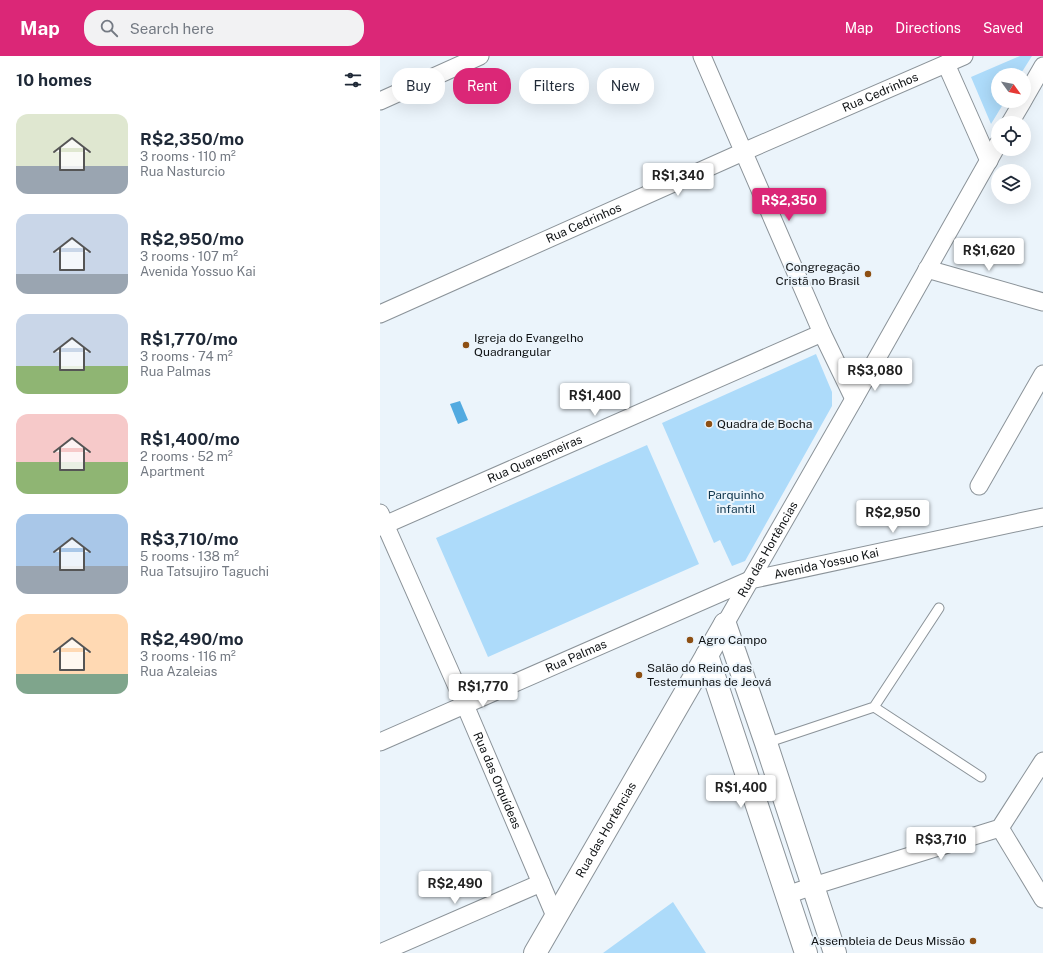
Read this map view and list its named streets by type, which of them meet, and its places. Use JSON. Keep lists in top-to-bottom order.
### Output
{
  "streets": {
    "street": [
      "Rua Cedrinhos",
      "Rua Quaresmeiras",
      "Rua das Hortências",
      "Avenida Yossuo Kai",
      "Rua Palmas",
      "Rua das Orquídeas"
    ]
  },
  "crossings": [
    ["Rua Quaresmeiras", "Rua das Orquídeas"],
    ["Rua das Hortências", "Avenida Yossuo Kai"],
    ["Rua das Hortências", "Rua Palmas"],
    ["Rua das Hortências", "Rua das Orquídeas"],
    ["Avenida Yossuo Kai", "Rua Palmas"],
    ["Rua Palmas", "Rua das Orquídeas"]
  ],
  "parks": ["Parquinho infantil"],
  "places": [
    "Congregação Cristã no Brasil",
    "Igreja do Evangelho Quadrangular",
    "Quadra de Bocha",
    "Agro Campo",
    "Salão do Reino das Testemunhas de Jeová",
    "Assembleia de Deus Missão"
  ],
  "north": "bottom right",
  "page": {
    "header": "Map",
    "search": "Search here",
    "nav": ["Map", "Directions", "Saved"],
    "heading": "10 homes",
    "chip": [
      "Buy",
      "Rent",
      "Filters",
      "New"
    ],
    "list": [
      {
        "name": "R$2,350/mo",
        "note": "3 rooms · 110 m² · Rua Nasturcio"
      },
      {
        "name": "R$2,950/mo",
        "note": "3 rooms · 107 m² · Avenida Yossuo Kai"
      },
      {
        "name": "R$1,770/mo",
        "note": "3 rooms · 74 m² · Rua Palmas"
      },
      {
        "name": "R$1,400/mo",
        "note": "2 rooms · 52 m² · Apartment"
      },
      {
        "name": "R$3,710/mo",
        "note": "5 rooms · 138 m² · Rua Tatsujiro Taguchi"
      },
      {
        "name": "R$2,490/mo",
        "note": "3 rooms · 116 m² · Rua Azaleias"
      }
    ],
    "price": [
      "R$1,340",
      "R$2,350",
      "R$1,620",
      "R$3,080",
      "R$1,400",
      "R$2,950",
      "R$1,770",
      "R$1,400",
      "R$3,710",
      "R$2,490"
    ]
  }
}
